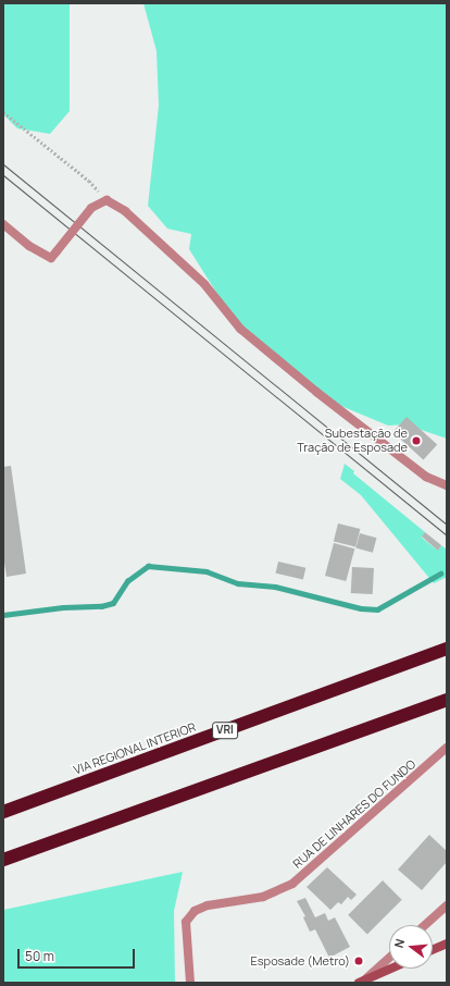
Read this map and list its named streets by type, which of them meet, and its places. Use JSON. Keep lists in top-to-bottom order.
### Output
{
  "streets": {
    "highway": ["VRI", "VIA REGIONAL INTERIOR"],
    "street": ["RUA DE LINHARES DO FUNDO"]
  },
  "places": ["Subestação de Tração de Esposade", "Esposade (Metro)"],
  "scale_bar": "50 m",
  "north": "left"
}
